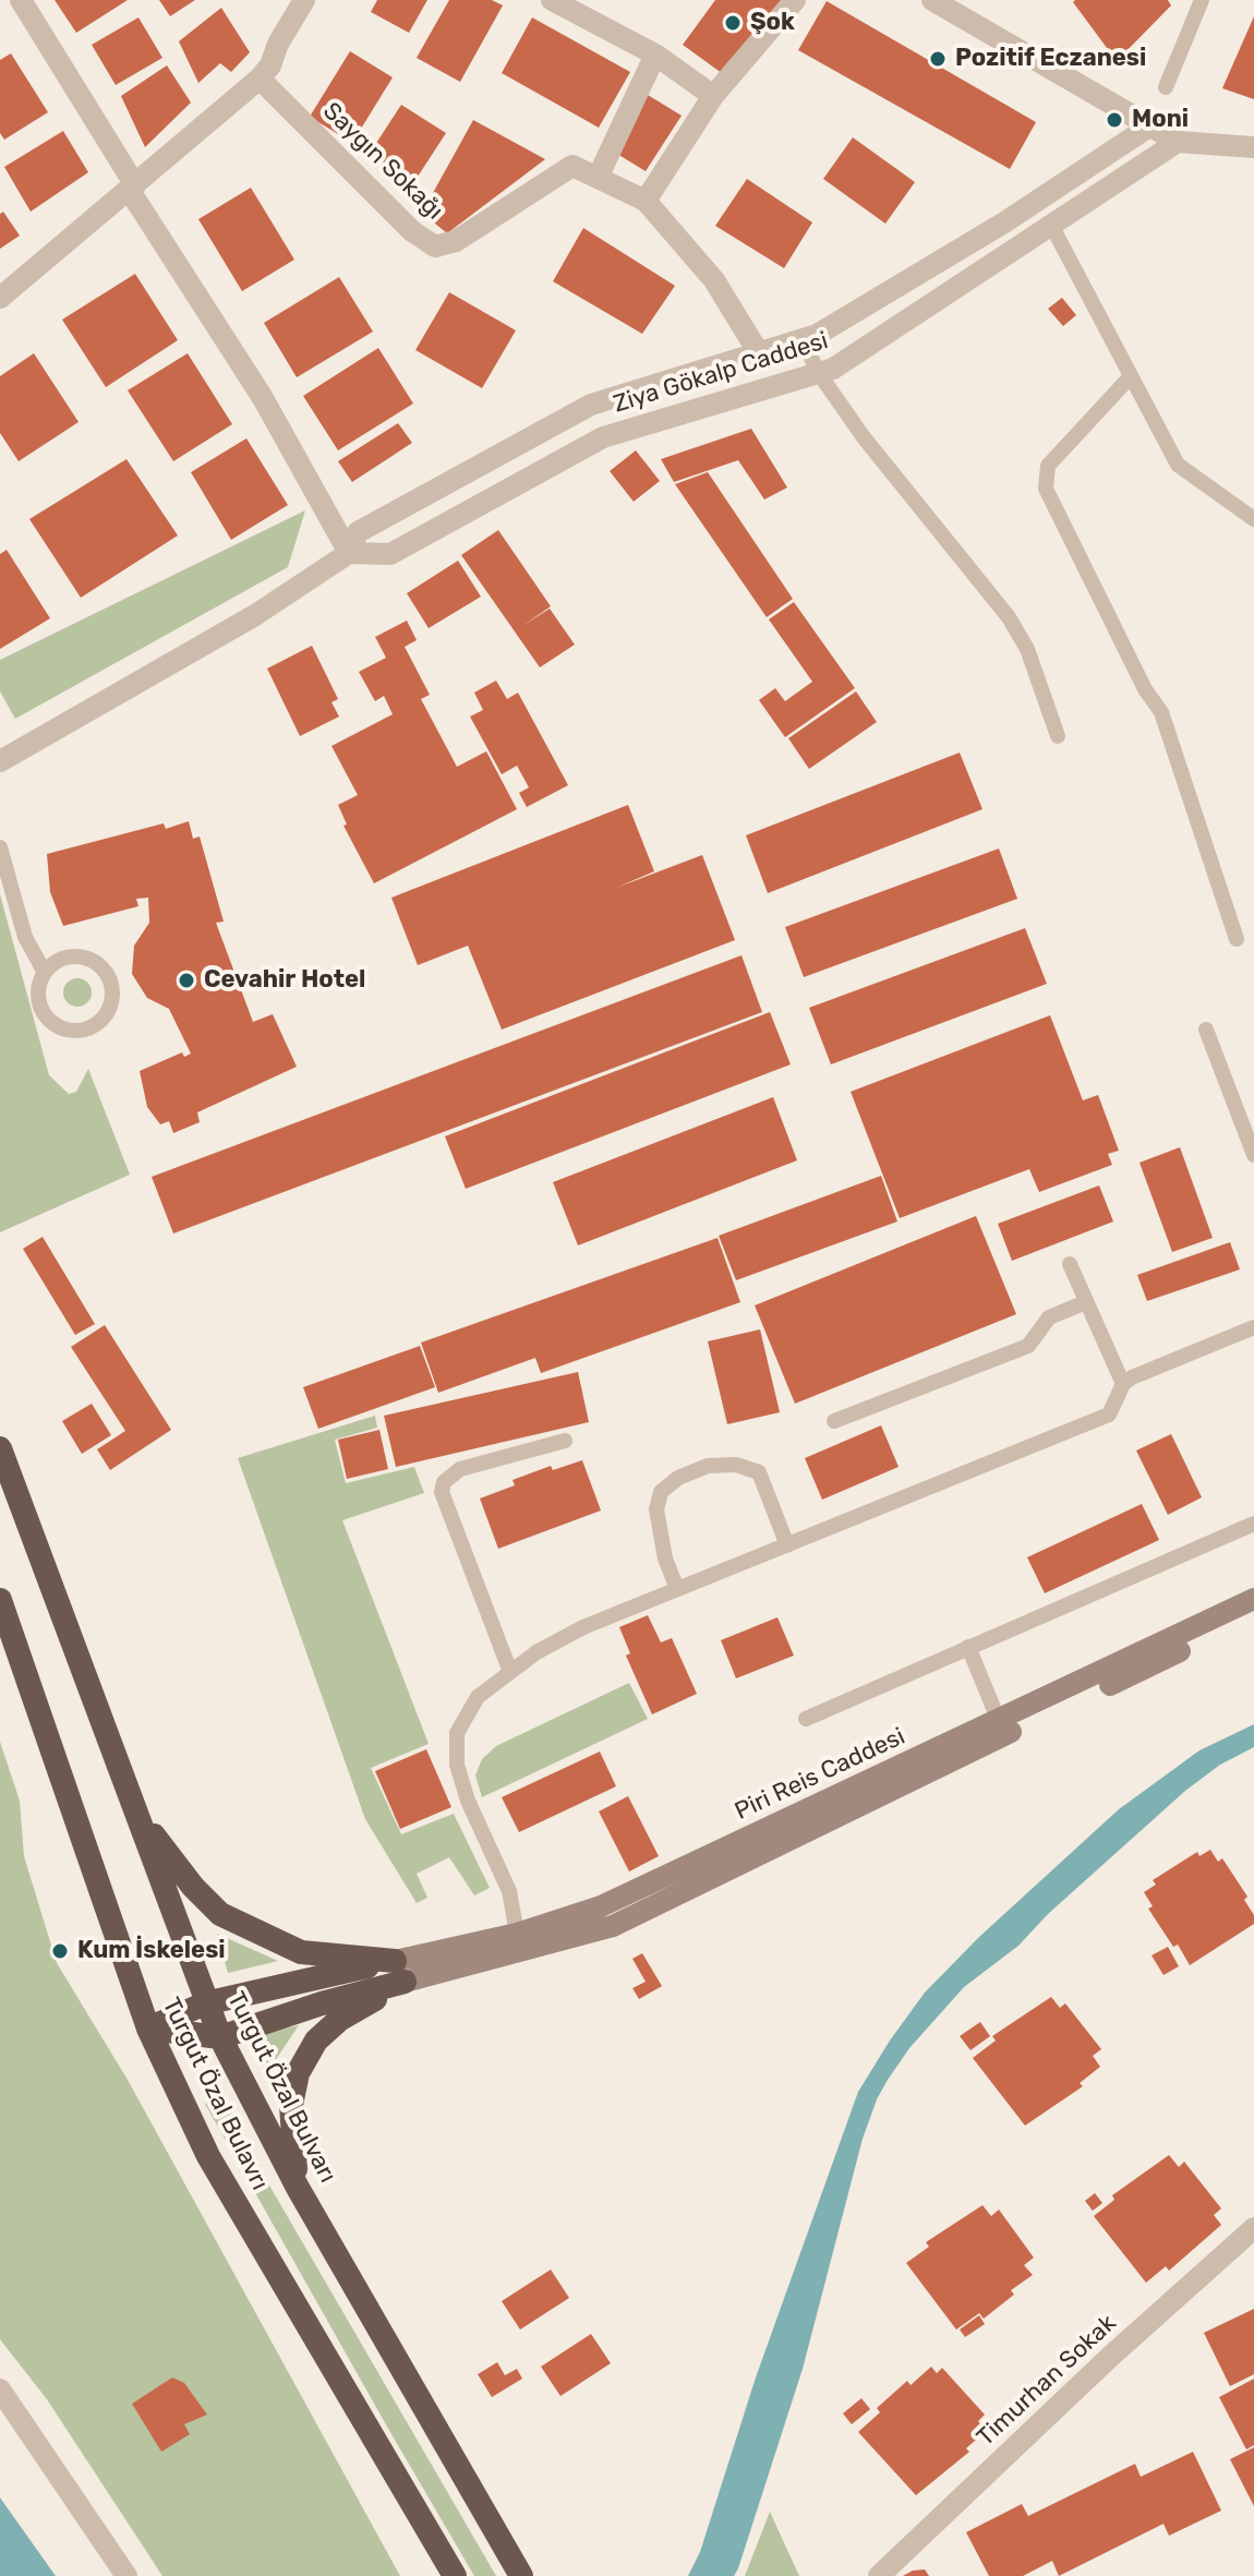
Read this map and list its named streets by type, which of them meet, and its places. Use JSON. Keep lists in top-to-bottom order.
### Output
{
  "streets": {
    "highway": ["Turgut Özal Bulvarı", "Turgut Özal Bulavrı"],
    "main road": ["Piri Reis Caddesi"],
    "street": ["Saygın Sokağı", "Ziya Gökalp Caddesi", "Timurhan Sokak"]
  },
  "places": [
    "Şok",
    "Pozitif Eczanesi",
    "Moni",
    "Cevahir Hotel",
    "Kum İskelesi"
  ]
}
